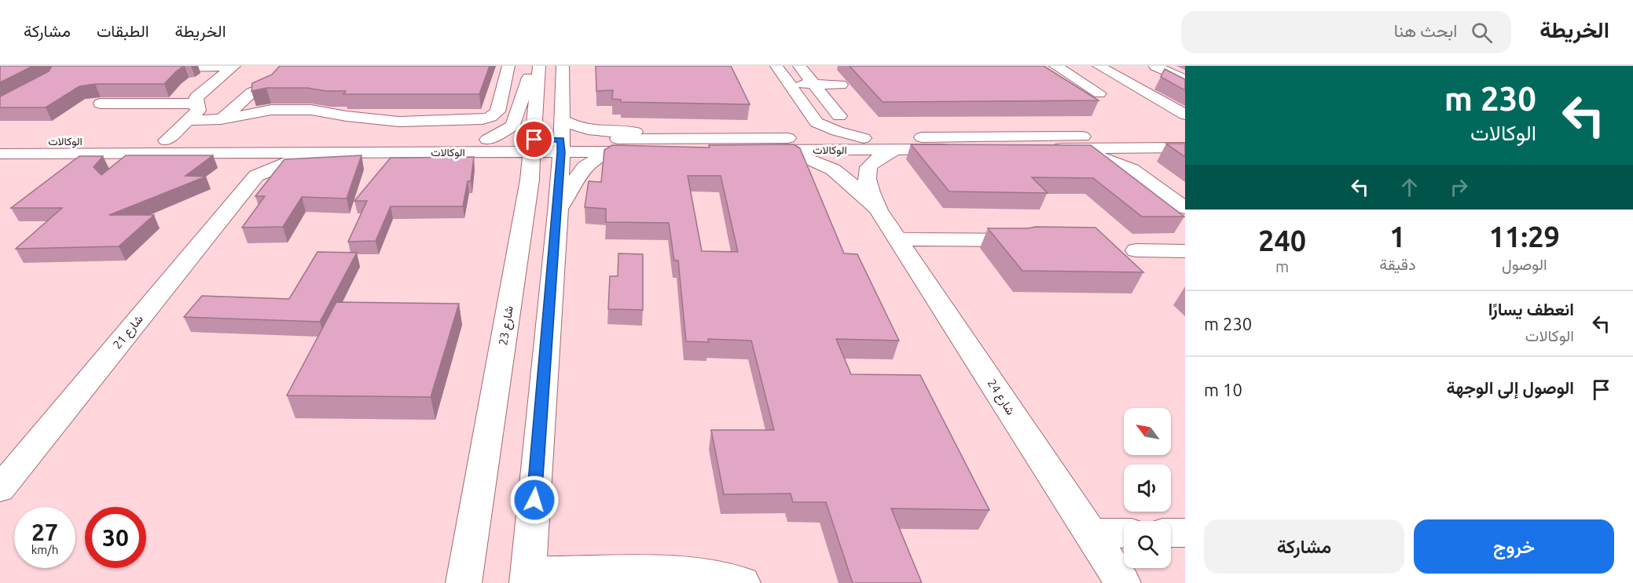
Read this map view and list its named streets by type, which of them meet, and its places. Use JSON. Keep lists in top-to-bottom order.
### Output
{
  "streets": {
    "street": [
      "الوكالات",
      "شارع 23",
      "شارع 21",
      "شارع 24"
    ]
  },
  "crossings": [
    ["الوكالات", "شارع 23"],
    ["الوكالات", "شارع 21"],
    ["الوكالات", "شارع 24"]
  ],
  "north": "top left",
  "page": {
    "header": "الخريطة",
    "search": "ابحث هنا",
    "nav": ["الخريطة", "الطبقات", "مشاركة"],
    "turn": ["230 m", "الوكالات"],
    "eta": [
      "11:29",
      "الوصول",
      "1",
      "دقيقة",
      "240",
      "m"
    ],
    "list": [
      {
        "name": "انعطف يسارًا",
        "note": "الوكالات",
        "value": "230 m"
      },
      {
        "name": "الوصول إلى الوجهة",
        "value": "10 m"
      }
    ],
    "speed": "27 km/h",
    "limit": "30",
    "buttons": ["خروج", "مشاركة"]
  }
}
